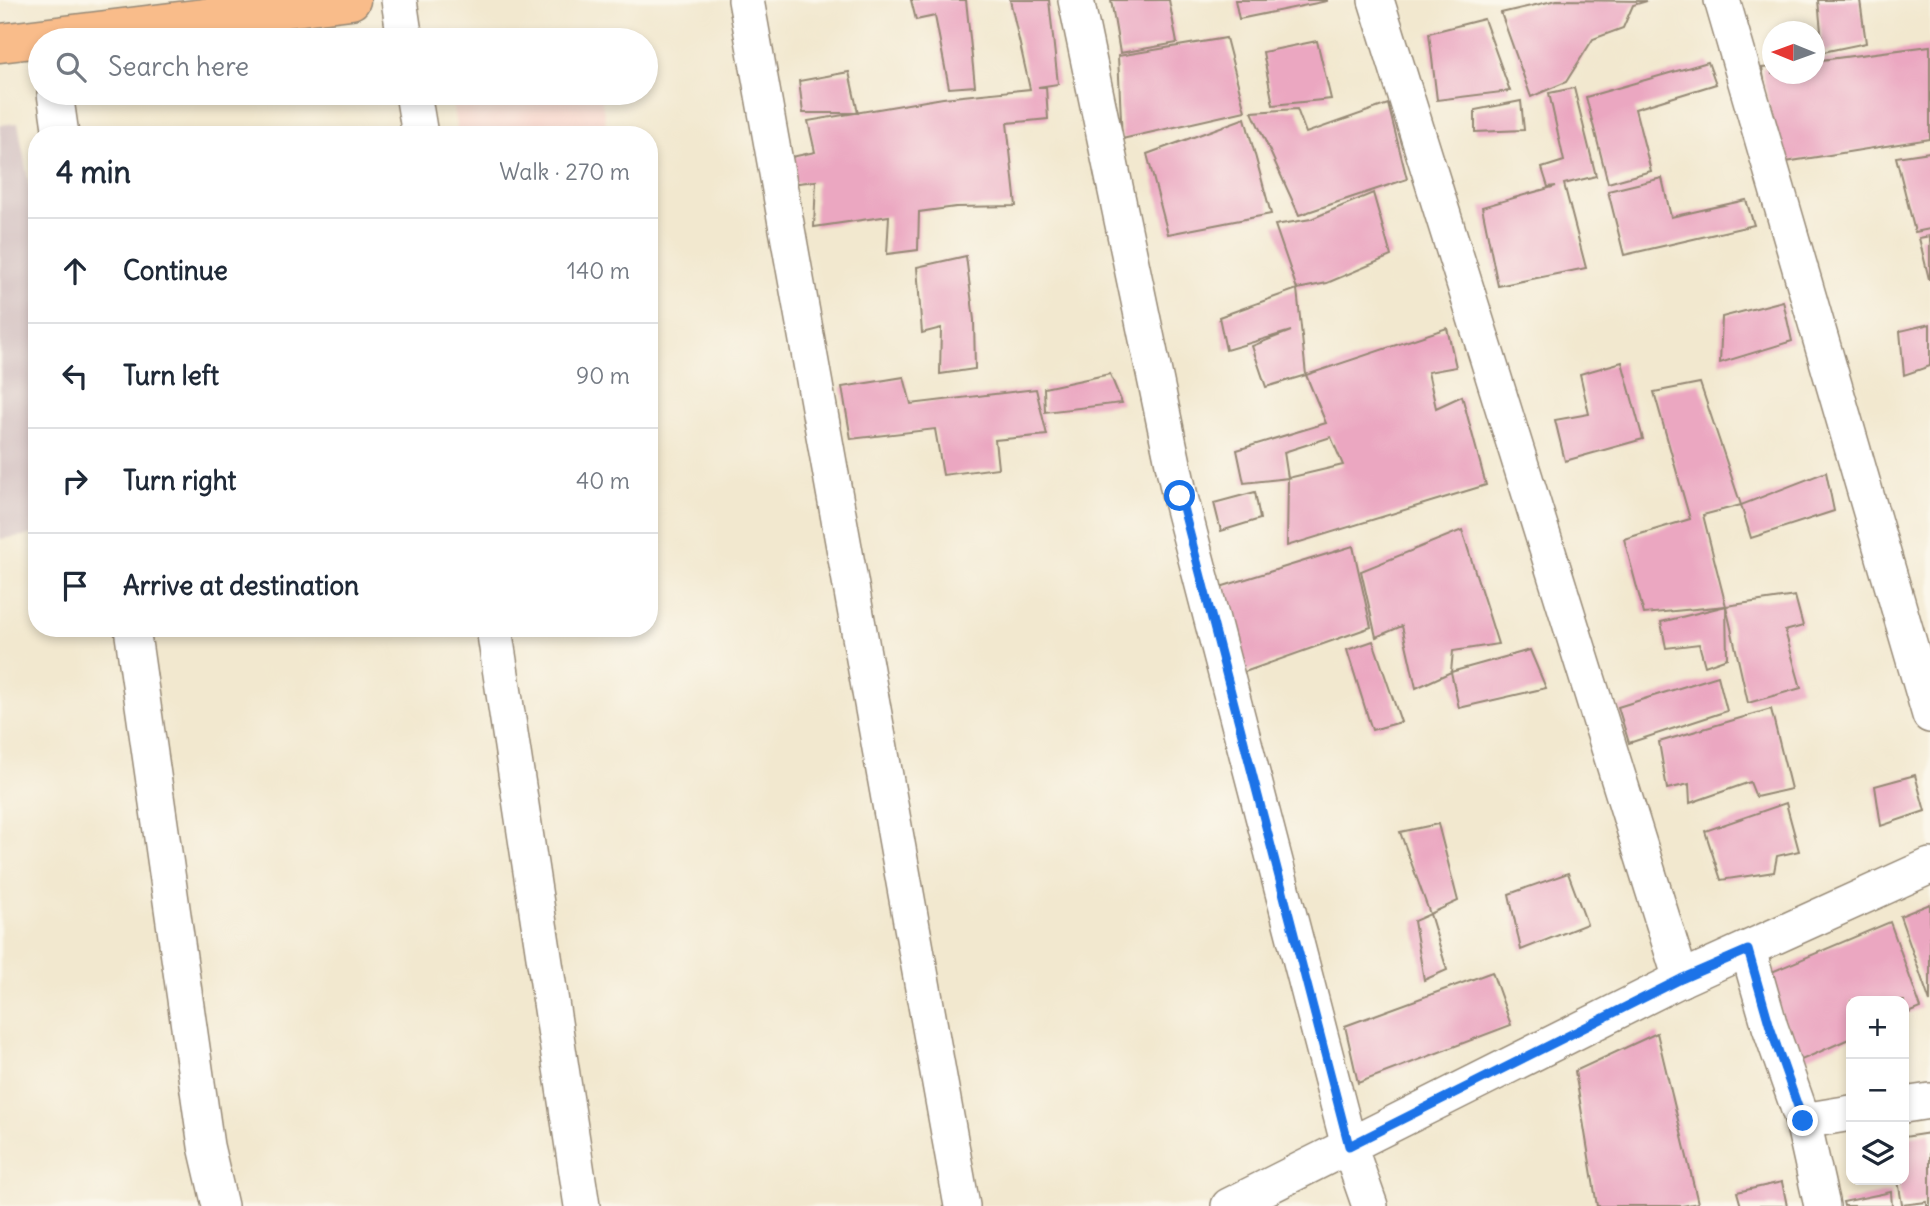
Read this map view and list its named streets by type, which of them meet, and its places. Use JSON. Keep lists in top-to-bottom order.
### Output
{
  "north": "left",
  "page": {
    "search": "Search here",
    "heading": ["4 min", "Walk · 270 m"],
    "list": [
      ["Continue", "140 m"],
      ["Turn left", "90 m"],
      ["Turn right", "40 m"],
      "Arrive at destination"
    ],
    "map_buttons": ["+", "−"]
  }
}
